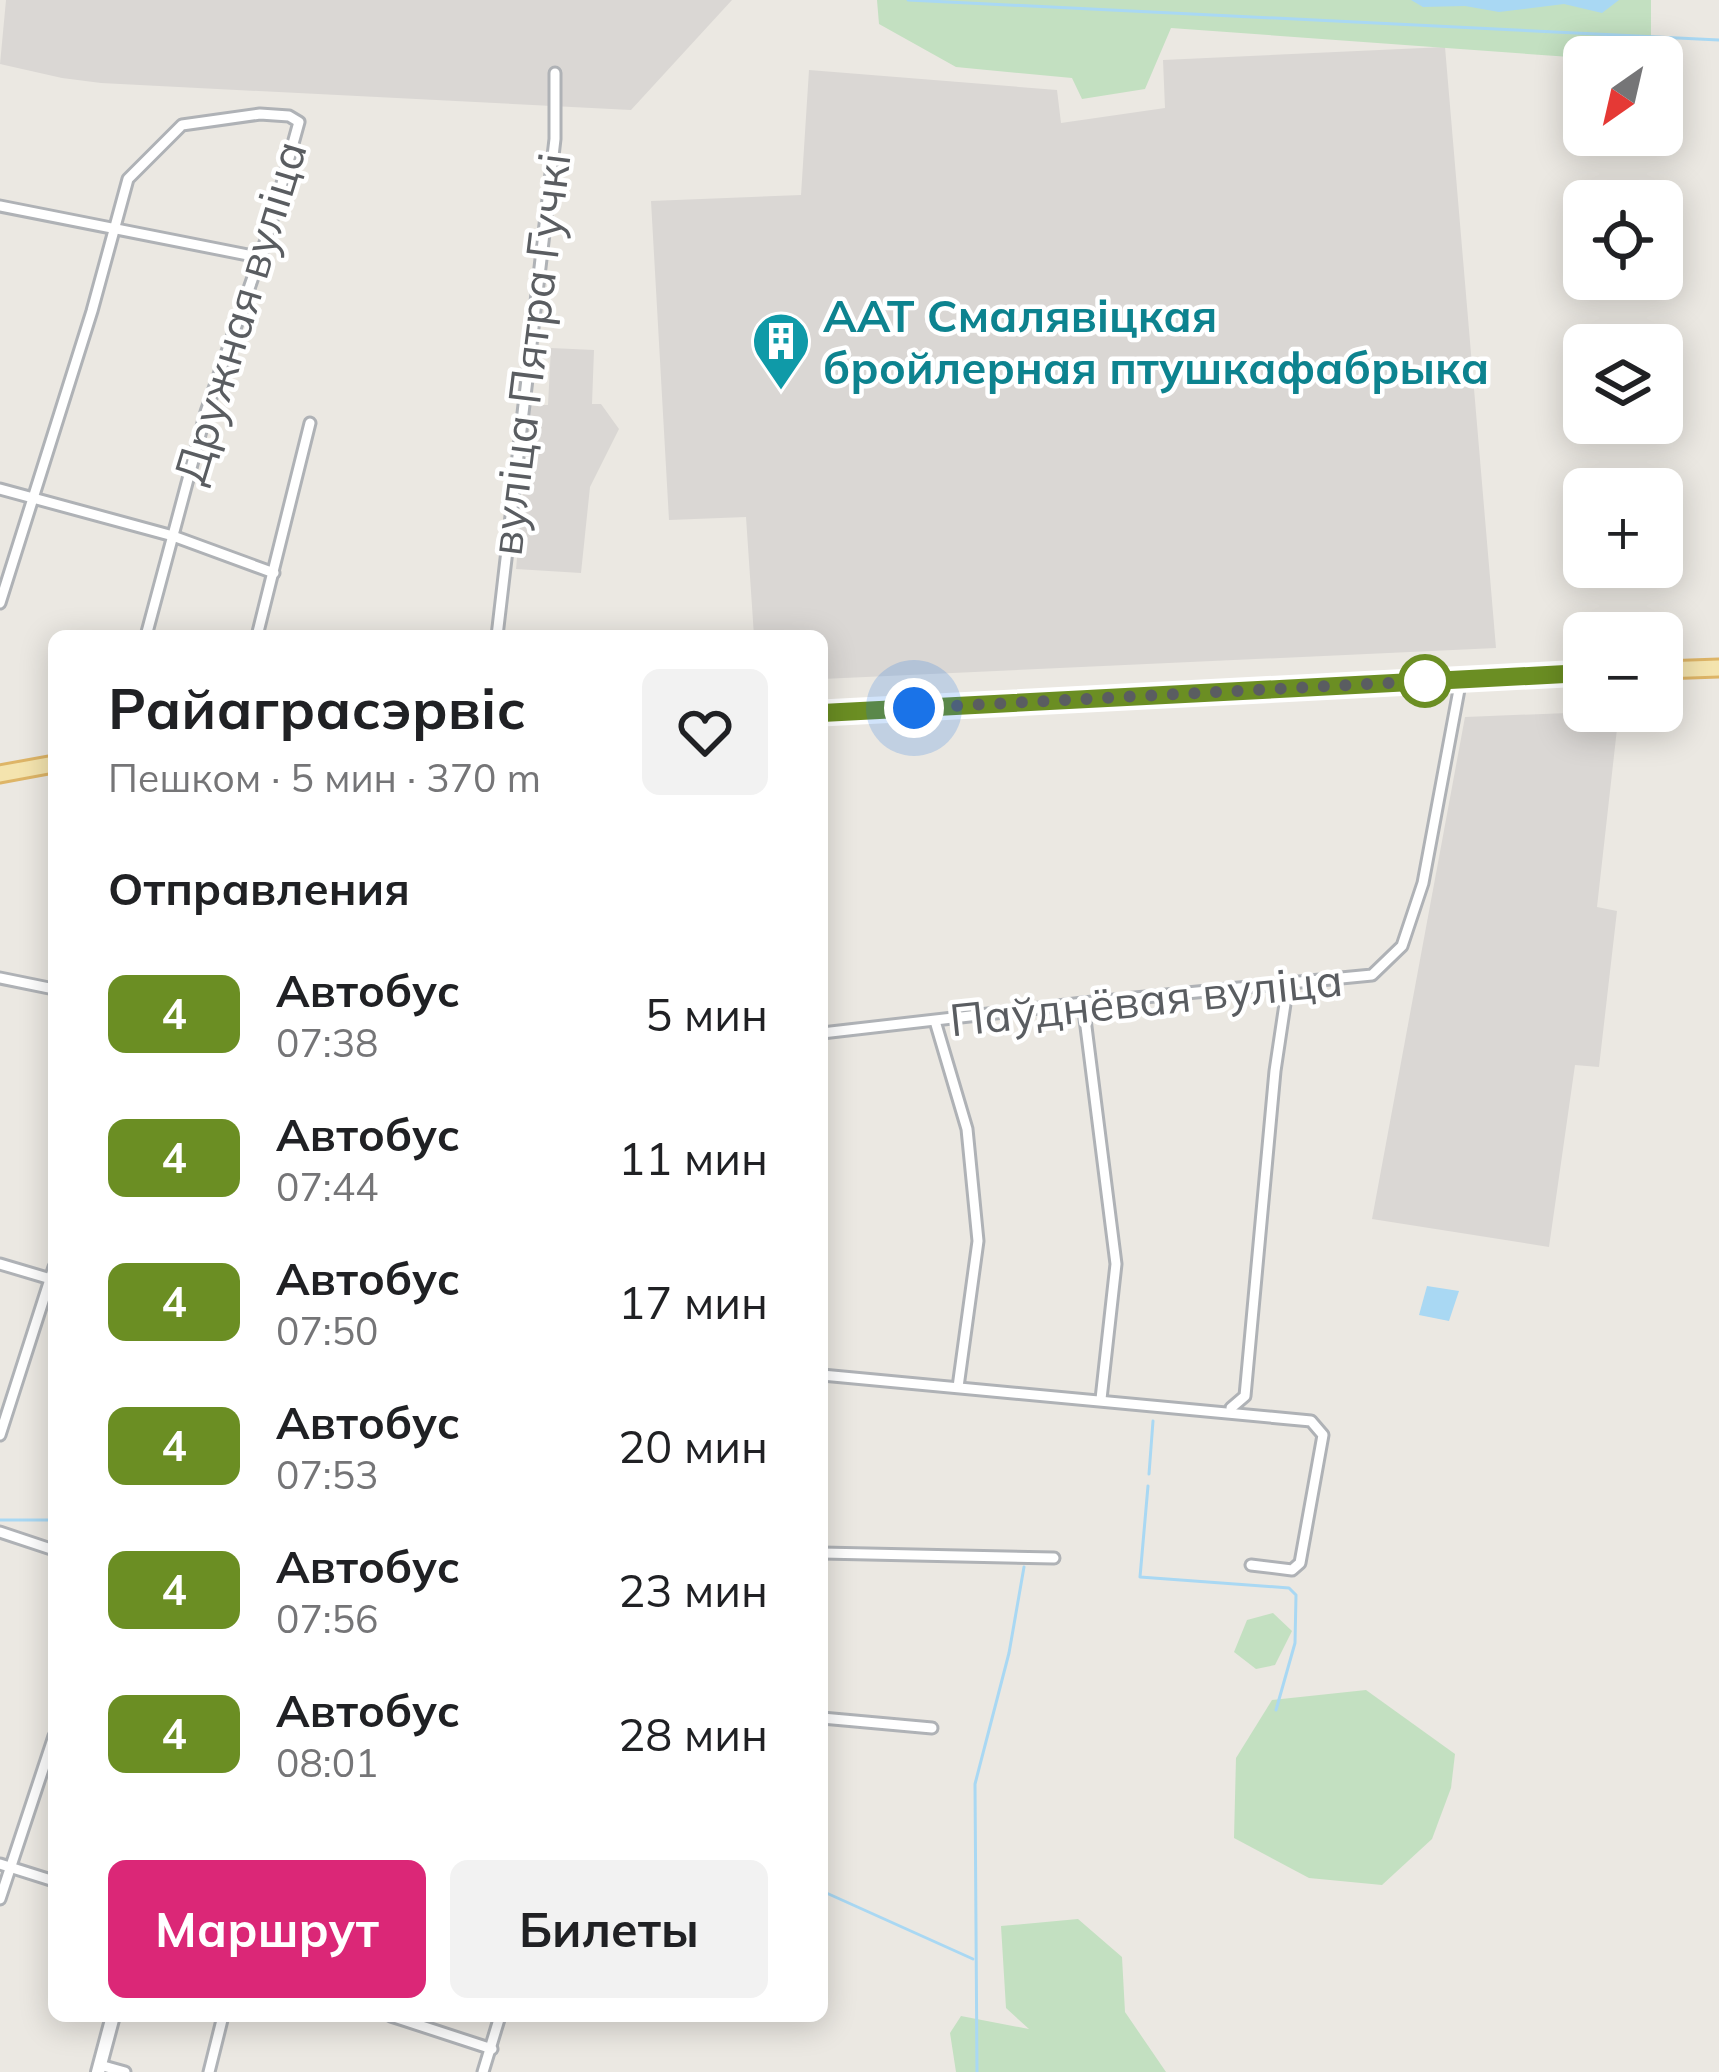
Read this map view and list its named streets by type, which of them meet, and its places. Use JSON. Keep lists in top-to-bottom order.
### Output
{
  "streets": {
    "street": ["Дружная вуліца", "вуліца Пятра Гучкі", "Паўднёвая вуліца"]
  },
  "places": {
    "building": ["ААТ Смалявіцкая бройлерная птушкафабрыка"]
  },
  "lines": ["bus line 4"],
  "north": "bottom left",
  "page": {
    "map_buttons": ["+", "−"],
    "heading": [
      ["Райаграсэрвіс", "Пешком · 5 мин · 370 m"],
      "Отправления"
    ],
    "list": [
      {
        "mark": "4",
        "name": "Автобус",
        "note": "07:38",
        "value": "5 мин"
      },
      {
        "mark": "4",
        "name": "Автобус",
        "note": "07:44",
        "value": "11 мин"
      },
      {
        "mark": "4",
        "name": "Автобус",
        "note": "07:50",
        "value": "17 мин"
      },
      {
        "mark": "4",
        "name": "Автобус",
        "note": "07:53",
        "value": "20 мин"
      },
      {
        "mark": "4",
        "name": "Автобус",
        "note": "07:56",
        "value": "23 мин"
      },
      {
        "mark": "4",
        "name": "Автобус",
        "note": "08:01",
        "value": "28 мин"
      }
    ],
    "buttons": ["Маршрут", "Билеты"]
  }
}
